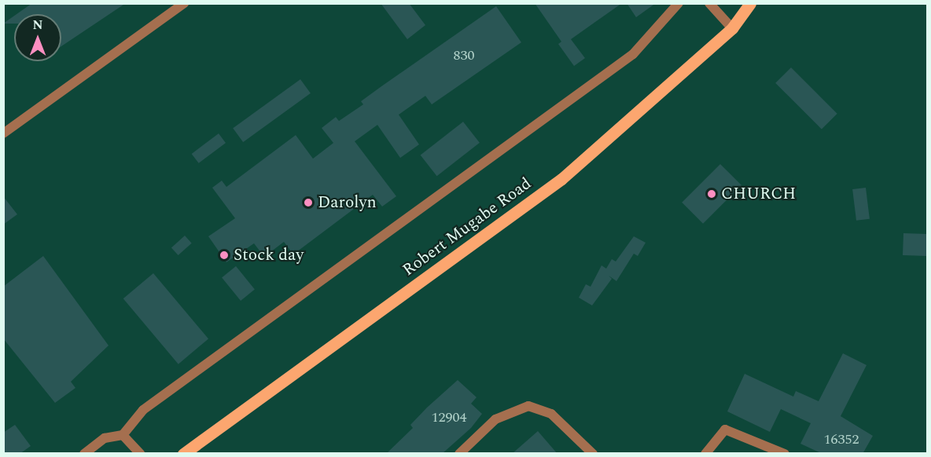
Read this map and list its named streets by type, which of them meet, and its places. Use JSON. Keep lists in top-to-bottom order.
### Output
{
  "streets": {
    "main road": ["Robert Mugabe Road"]
  },
  "places": ["CHURCH", "Darolyn", "Stock day"],
  "house_numbers": ["830", "12904", "16352"],
  "north": "top"
}
